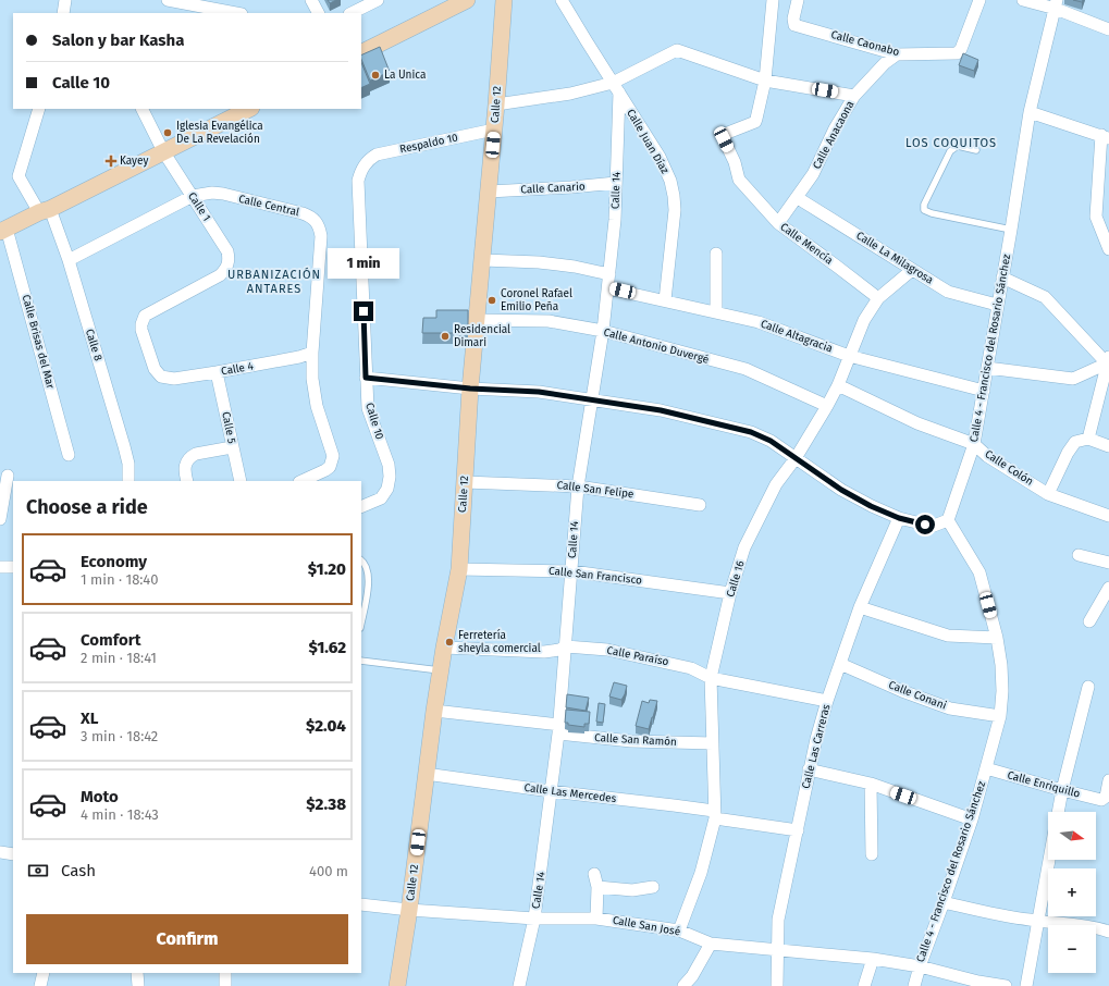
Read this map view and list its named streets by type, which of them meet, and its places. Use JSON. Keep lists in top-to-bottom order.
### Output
{
  "streets": {
    "main road": ["Calle 12"],
    "street": [
      "Calle Caonabo",
      "Calle Anacaona",
      "Calle Juan Díaz",
      "Respaldo 10",
      "Calle Canario",
      "Calle 14",
      "Calle Central",
      "Calle 1",
      "Calle Mencía",
      "Calle La Milagrosa",
      "Calle Altagracia",
      "Calle Brisas del Mar",
      "Calle 8",
      "Calle Antonio Duvergé",
      "Calle 4 - Francisco del Rosario Sánchez",
      "Calle 4",
      "Calle 10",
      "Calle 5",
      "Calle Colón",
      "Calle San Felipe",
      "Calle San Francisco",
      "Calle 16",
      "Calle Paraíso",
      "Calle Conani",
      "Calle San Ramón",
      "Calle Las Carreras",
      "Calle Enriquillo",
      "Calle Las Mercedes",
      "Calle San José"
    ]
  },
  "crossings": [
    ["Calle Caonabo", "Calle Anacaona"],
    ["Calle 12", "Respaldo 10"],
    ["Calle 12", "Calle Canario"],
    ["Calle 12", "Calle Antonio Duvergé"],
    ["Calle 12", "Calle San Felipe"],
    ["Calle 12", "Calle San Francisco"],
    ["Calle 12", "Calle Paraíso"],
    ["Calle 12", "Calle San Ramón"],
    ["Calle 12", "Calle Las Mercedes"],
    ["Calle 12", "Calle San José"],
    ["Calle Anacaona", "Calle Mencía"],
    ["Calle Anacaona", "Calle La Milagrosa"],
    ["Calle Juan Díaz", "Calle 14"],
    ["Calle Juan Díaz", "Calle Altagracia"],
    ["Respaldo 10", "Calle 10"],
    ["Calle Canario", "Calle 14"],
    ["Calle 14", "Calle Altagracia"],
    ["Calle 14", "Calle Antonio Duvergé"],
    ["Calle 14", "Calle San Felipe"],
    ["Calle 14", "Calle San Francisco"],
    ["Calle 14", "Calle Paraíso"],
    ["Calle 14", "Calle San Ramón"],
    ["Calle 14", "Calle Las Mercedes"],
    ["Calle 14", "Calle San José"],
    ["Calle Central", "Calle 1"],
    ["Calle Central", "Calle 8"],
    ["Calle Central", "Calle 4"],
    ["Calle 1", "Calle 4"],
    ["Calle Mencía", "Calle 16"],
    ["Calle La Milagrosa", "Calle 4 - Francisco del Rosario Sánchez"],
    ["Calle La Milagrosa", "Calle 16"],
    ["Calle Altagracia", "Calle 4 - Francisco del Rosario Sánchez"],
    ["Calle Altagracia", "Calle 16"],
    ["Calle Antonio Duvergé", "Calle 16"],
    ["Calle 4 - Francisco del Rosario Sánchez", "Calle Colón"],
    ["Calle 4 - Francisco del Rosario Sánchez", "Calle Conani"],
    ["Calle 4 - Francisco del Rosario Sánchez", "Calle Enriquillo"],
    ["Calle 4 - Francisco del Rosario Sánchez", "Calle San José"],
    ["Calle 4", "Calle 5"],
    ["Calle Colón", "Calle 16"],
    ["Calle San Francisco", "Calle 16"],
    ["Calle 16", "Calle Paraíso"],
    ["Calle 16", "Calle San Ramón"],
    ["Calle 16", "Calle Las Mercedes"],
    ["Calle 16", "Calle San José"],
    ["Calle Paraíso", "Calle Las Carreras"],
    ["Calle Conani", "Calle Las Carreras"],
    ["Calle Las Carreras", "Calle Las Mercedes"],
    ["Calle Las Carreras", "Calle San José"]
  ],
  "districts": ["LOS COQUITOS", "URBANIZACIÓN ANTARES"],
  "places": {
    "other": [
      "La Unica",
      "Iglesia Evangélica De La Revelación",
      "Coronel Rafael Emilio Peña",
      "Residencial Dimari",
      "Ferretería sheyla comercial"
    ],
    "health": ["Kayey"]
  },
  "north": "right",
  "page": {
    "banner": ["Salon y bar Kasha", "Calle 10"],
    "bubble": "1 min",
    "heading": "Choose a ride",
    "list": [
      {
        "name": "Economy",
        "note": "1 min · 18:40",
        "value": "$1.20"
      },
      {
        "name": "Comfort",
        "note": "2 min · 18:41",
        "value": "$1.62"
      },
      {
        "name": "XL",
        "note": "3 min · 18:42",
        "value": "$2.04"
      },
      {
        "name": "Moto",
        "note": "4 min · 18:43",
        "value": "$2.38"
      }
    ],
    "map_buttons": ["+", "−"],
    "pay": ["Cash", "400 m"],
    "buttons": "Confirm"
  }
}
